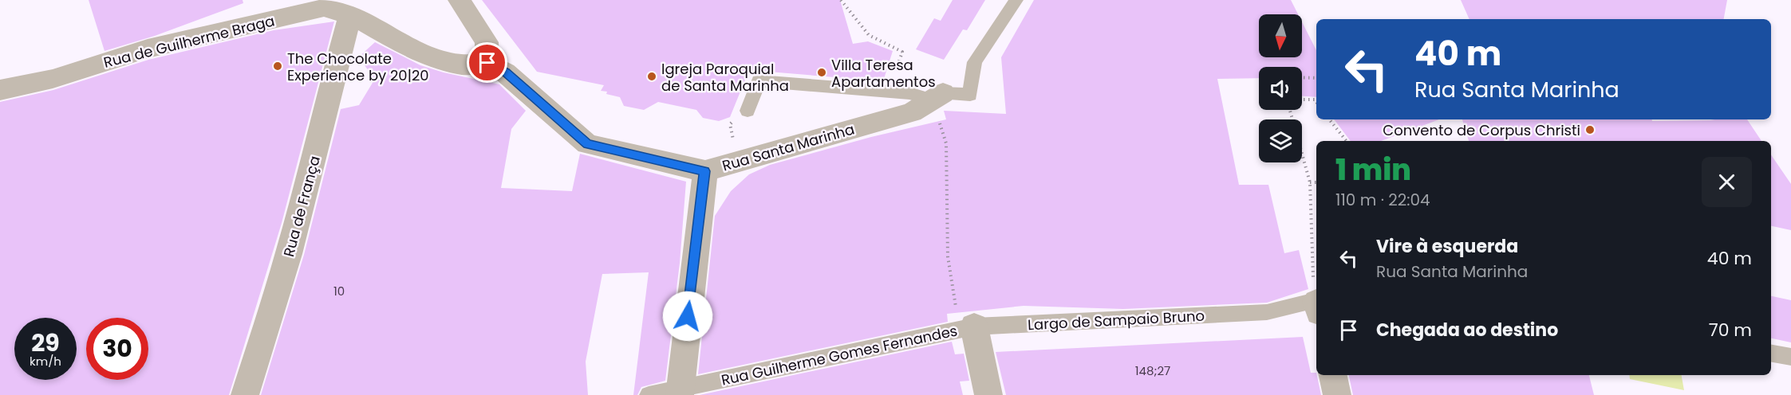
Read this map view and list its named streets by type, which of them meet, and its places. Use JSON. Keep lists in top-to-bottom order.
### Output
{
  "streets": {
    "street": ["Rua de Guilherme Braga", "Rua Santa Marinha", "Rua de França"],
    "lane": ["Largo de Sampaio Bruno", "Rua Guilherme Gomes Fernandes"]
  },
  "crossings": [
    ["Rua de Guilherme Braga", "Rua Santa Marinha"],
    ["Rua de Guilherme Braga", "Rua de França"],
    ["Largo de Sampaio Bruno", "Rua Guilherme Gomes Fernandes"]
  ],
  "places": [
    "The Chocolate Experience by 20|20",
    "Villa Teresa Apartamentos",
    "Igreja Paroquial de Santa Marinha",
    "Convento de Corpus Christi"
  ],
  "house_numbers": ["10", "148;27"],
  "north": "bottom",
  "page": {
    "turn": ["40 m", "Rua Santa Marinha"],
    "heading": ["1 min", "110 m · 22:04"],
    "list": [
      {
        "name": "Vire à esquerda",
        "note": "Rua Santa Marinha",
        "value": "40 m"
      },
      {
        "name": "Chegada ao destino",
        "value": "70 m"
      }
    ],
    "speed": "29 km/h",
    "limit": "30"
  }
}
